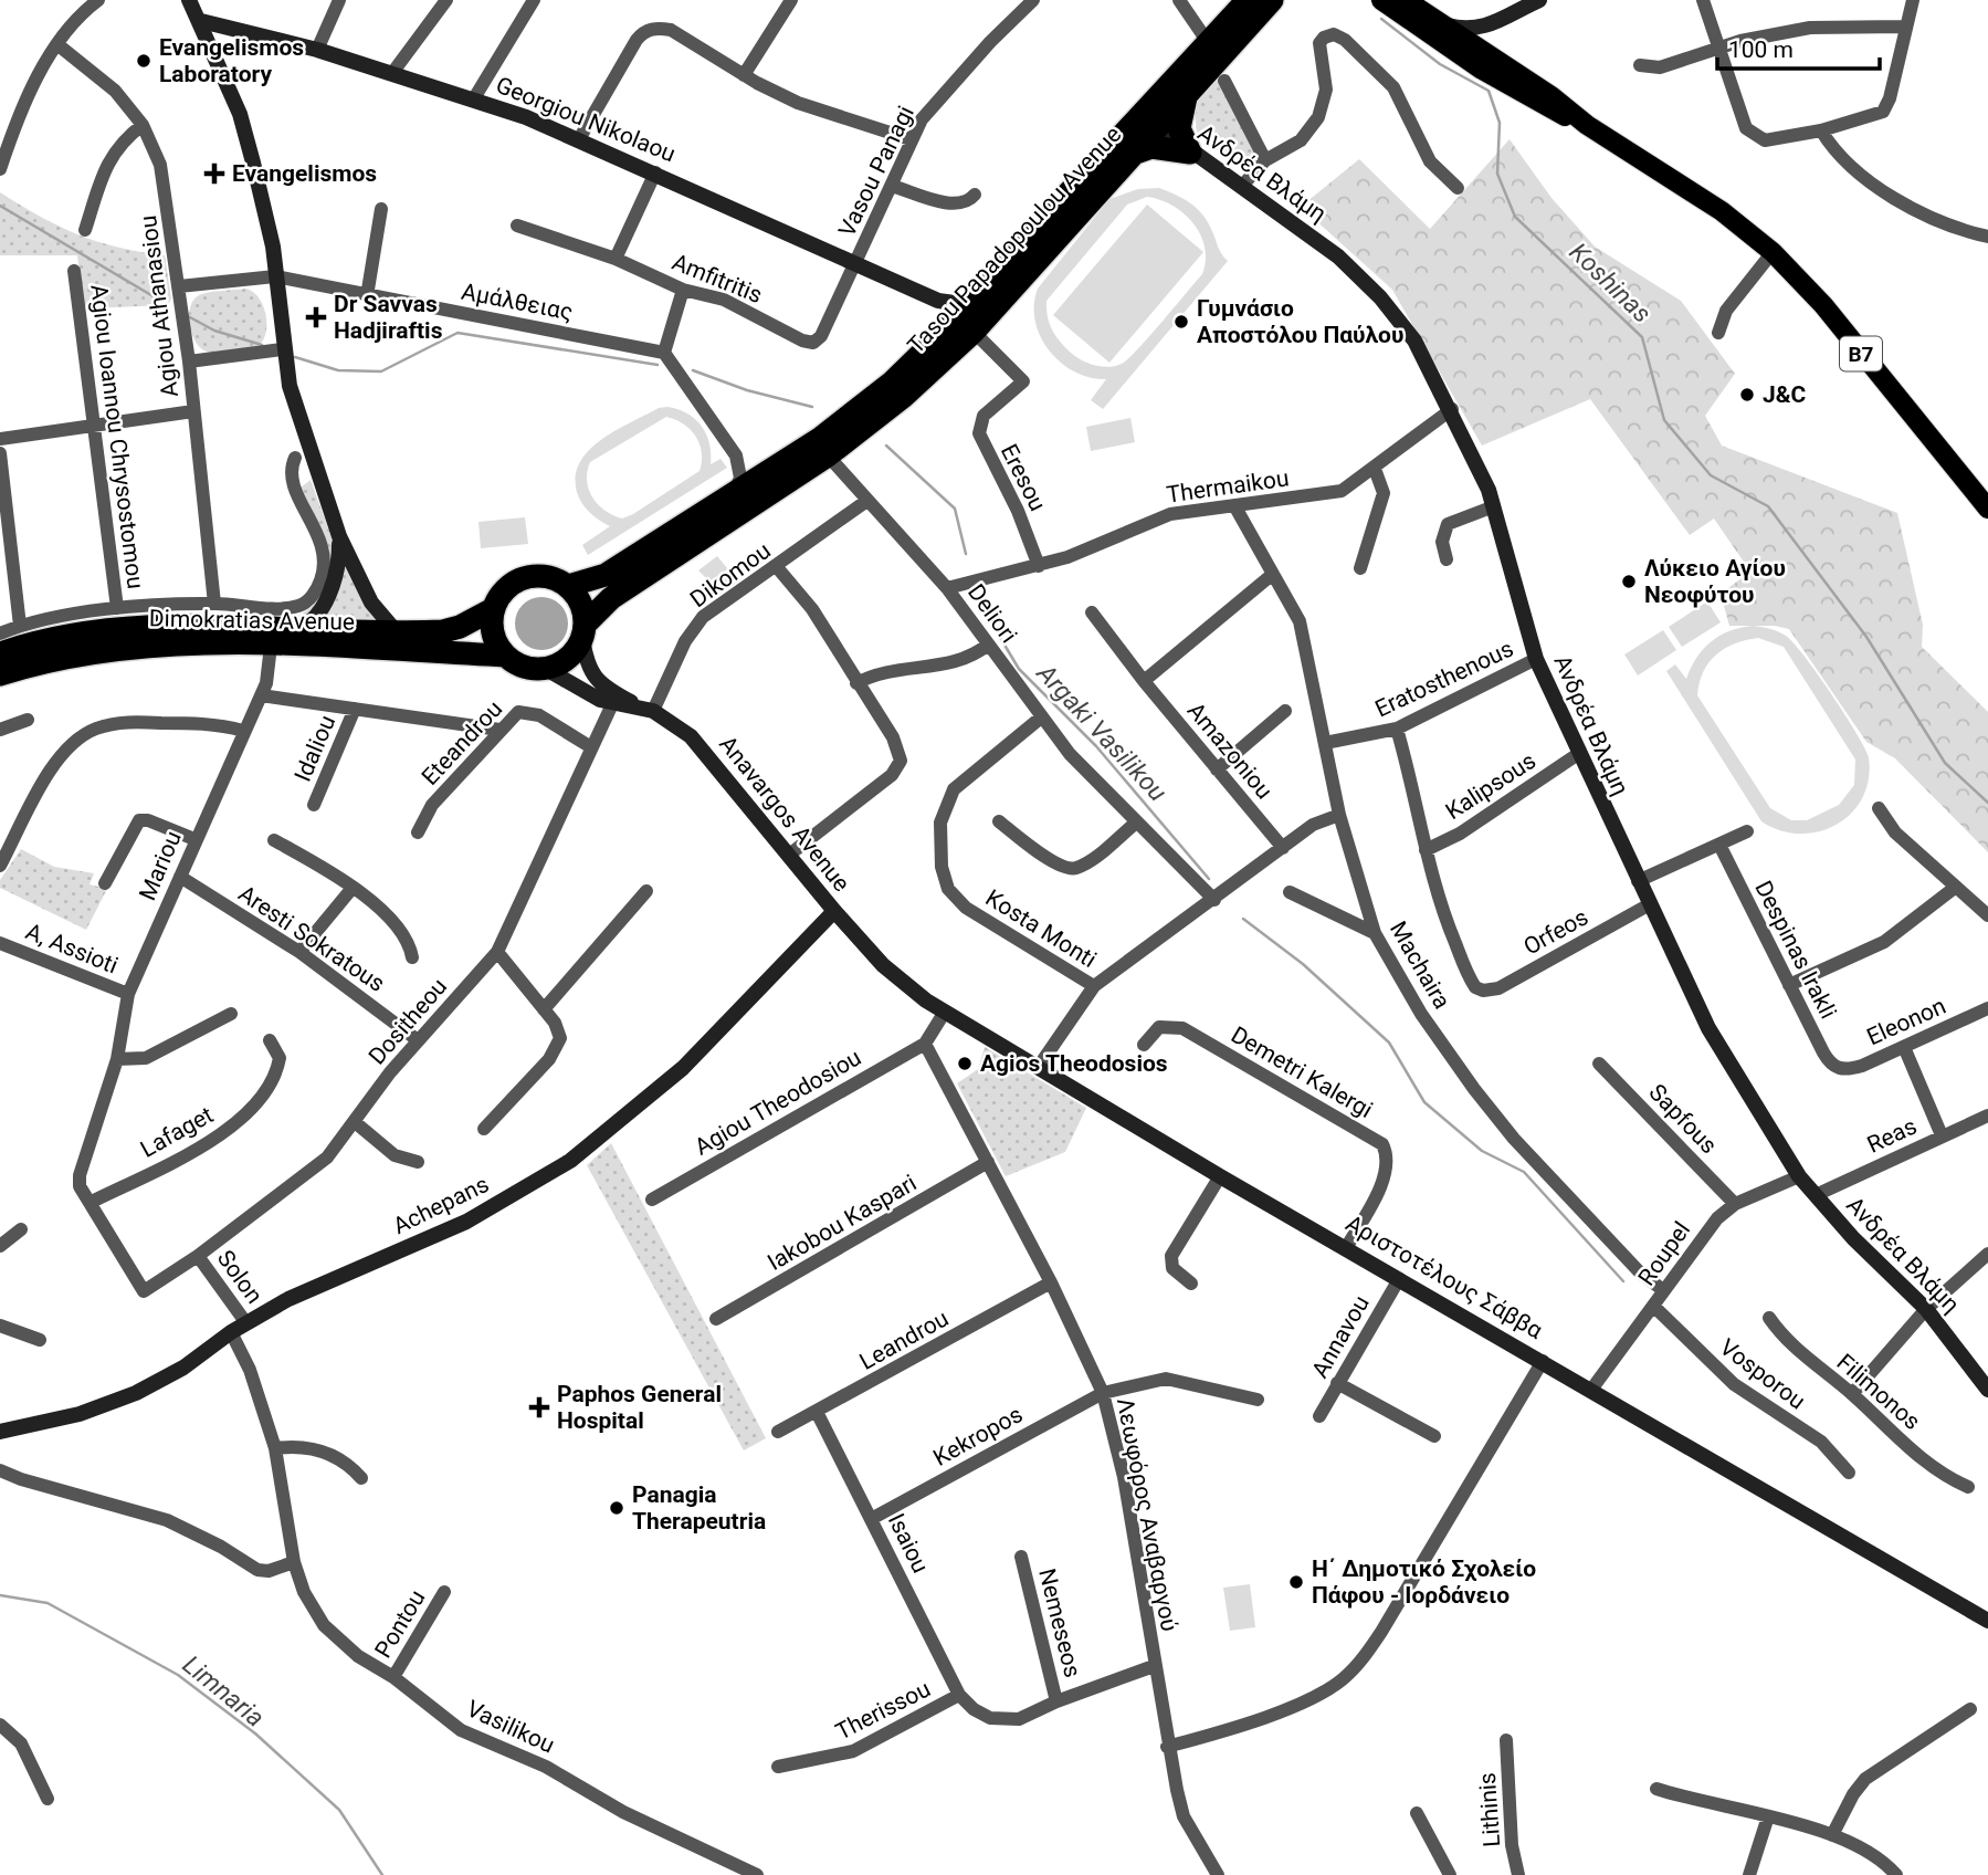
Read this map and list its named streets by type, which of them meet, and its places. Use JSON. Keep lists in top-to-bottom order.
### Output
{
  "streets": {
    "highway": ["Tasou Papadopoulou Avenue", "Dimokratias Avenue"],
    "main road": ["B7"],
    "street": [
      "Georgiou Nikolaou",
      "Vasou Panagi",
      "Ανδρέα Βλάμη",
      "Amfitritis",
      "Αμάλθειας",
      "Agiou Athanasiou",
      "Agiou Ioannou Chrysostomou",
      "Eresou",
      "Thermaikou",
      "Dikomou",
      "Deliori",
      "Eratosthenous",
      "Eteandrou",
      "Idaliou",
      "Amazoniou",
      "Kalipsous",
      "Anavargos Avenue",
      "Mariou",
      "Kosta Monti",
      "Orfeos",
      "Aresti Sokratous",
      "A, Assioti",
      "Despinas Irakli",
      "Machaira",
      "Dositheou",
      "Eleonon",
      "Demetri Kalergi",
      "Agiou Theodosiou",
      "Sapfous",
      "Lafaget",
      "Reas",
      "Achepans",
      "Iakobou Kaspari",
      "Roupel",
      "Solon",
      "Αριστοτέλους Σάββα",
      "Annavou",
      "Leandrou",
      "Vosporou",
      "Filimonos",
      "Kekropos",
      "Λεωφόρος Αναβαργού",
      "Isaiou",
      "Nemeseos",
      "Pontou",
      "Therissou",
      "Vasilikou",
      "Lithinis"
    ]
  },
  "crossings": [
    ["Georgiou Nikolaou", "Vasou Panagi"],
    ["Georgiou Nikolaou", "Tasou Papadopoulou Avenue"],
    ["Georgiou Nikolaou", "Amfitritis"],
    ["Vasou Panagi", "Amfitritis"],
    ["Ανδρέα Βλάμη", "Tasou Papadopoulou Avenue"],
    ["Ανδρέα Βλάμη", "Thermaikou"],
    ["Ανδρέα Βλάμη", "Eratosthenous"],
    ["Ανδρέα Βλάμη", "Kalipsous"],
    ["Ανδρέα Βλάμη", "Orfeos"],
    ["Ανδρέα Βλάμη", "Reas"],
    ["Ανδρέα Βλάμη", "Roupel"],
    ["Tasou Papadopoulou Avenue", "Eresou"],
    ["Tasou Papadopoulou Avenue", "Deliori"],
    ["Tasou Papadopoulou Avenue", "Dimokratias Avenue"],
    ["Tasou Papadopoulou Avenue", "Anavargos Avenue"],
    ["Αμάλθειας", "Agiou Athanasiou"],
    ["Eresou", "Thermaikou"],
    ["Thermaikou", "Deliori"],
    ["Thermaikou", "Machaira"],
    ["Dikomou", "Deliori"],
    ["Dikomou", "Anavargos Avenue"],
    ["Deliori", "Kosta Monti"],
    ["Dimokratias Avenue", "Anavargos Avenue"],
    ["Dimokratias Avenue", "Mariou"],
    ["Eratosthenous", "Machaira"],
    ["Eteandrou", "Dositheou"],
    ["Kalipsous", "Orfeos"],
    ["Anavargos Avenue", "Dositheou"],
    ["Anavargos Avenue", "Achepans"],
    ["Anavargos Avenue", "Αριστοτέλους Σάββα"],
    ["Mariou", "Aresti Sokratous"],
    ["Mariou", "A, Assioti"],
    ["Mariou", "Dositheou"],
    ["Mariou", "Lafaget"],
    ["Aresti Sokratous", "Dositheou"],
    ["Despinas Irakli", "Eleonon"],
    ["Machaira", "Roupel"],
    ["Dositheou", "Lafaget"],
    ["Dositheou", "Solon"],
    ["Demetri Kalergi", "Αριστοτέλους Σάββα"],
    ["Agiou Theodosiou", "Λεωφόρος Αναβαργού"],
    ["Sapfous", "Roupel"],
    ["Achepans", "Solon"],
    ["Achepans", "Vasilikou"],
    ["Iakobou Kaspari", "Λεωφόρος Αναβαργού"],
    ["Roupel", "Αριστοτέλους Σάββα"],
    ["Roupel", "Vosporou"],
    ["Αριστοτέλους Σάββα", "Annavou"],
    ["Leandrou", "Λεωφόρος Αναβαργού"],
    ["Leandrou", "Isaiou"],
    ["Kekropos", "Λεωφόρος Αναβαργού"],
    ["Kekropos", "Isaiou"],
    ["Isaiou", "Therissou"],
    ["Pontou", "Vasilikou"]
  ],
  "water": ["Koshinas", "Argaki Vasilikou", "Limnaria"],
  "places": {
    "other": [
      "Evangelismos Laboratory",
      "Γυμνάσιο Αποστόλου Παύλου",
      "J&C",
      "Λύκειο Αγίου Νεοφύτου",
      "Agios Theodosios",
      "Panagia Therapeutria",
      "Η΄ Δημοτικό Σχολείο Πάφου - Ιορδάνειο"
    ],
    "health": ["Evangelismos", "Dr Savvas Hadjiraftis", "Paphos General Hospital"]
  },
  "scale_bar": "100 m"
}
